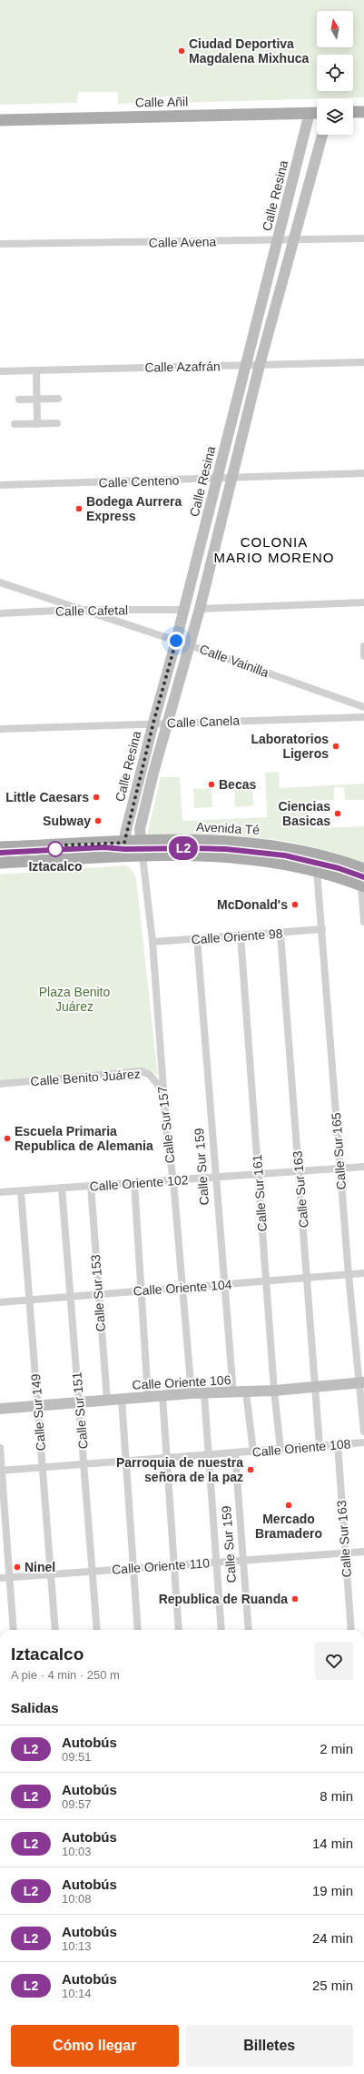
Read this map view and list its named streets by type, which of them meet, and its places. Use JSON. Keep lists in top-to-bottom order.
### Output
{
  "streets": {
    "main road": ["Calle Añil", "Avenida Té"],
    "street": [
      "Calle Resina",
      "Calle Avena",
      "Calle Azafrán",
      "Calle Centeno",
      "Calle Cafetal",
      "Calle Vainilla",
      "Calle Canela",
      "Calle Oriente 98",
      "Calle Benito Juárez",
      "Calle Sur 157",
      "Calle Sur 165",
      "Calle Sur 159",
      "Calle Oriente 102",
      "Calle Sur 163",
      "Calle Sur 161",
      "Calle Oriente 104",
      "Calle Sur 153",
      "Calle Oriente 106",
      "Calle Sur 151",
      "Calle Sur 149",
      "Calle Oriente 108",
      "Calle Oriente 110"
    ]
  },
  "crossings": [
    ["Calle Añil", "Calle Resina"],
    ["Calle Resina", "Calle Avena"],
    ["Calle Resina", "Calle Azafrán"],
    ["Calle Resina", "Calle Centeno"],
    ["Calle Resina", "Calle Cafetal"],
    ["Calle Resina", "Calle Vainilla"],
    ["Calle Resina", "Calle Canela"],
    ["Calle Resina", "Avenida Té"],
    ["Calle Resina", "Calle Sur 157"],
    ["Calle Cafetal", "Calle Vainilla"],
    ["Calle Oriente 98", "Calle Sur 157"],
    ["Calle Oriente 98", "Calle Sur 165"],
    ["Calle Oriente 98", "Calle Sur 159"],
    ["Calle Oriente 98", "Calle Sur 163"],
    ["Calle Oriente 98", "Calle Sur 161"],
    ["Calle Benito Juárez", "Calle Sur 157"],
    ["Calle Sur 157", "Calle Oriente 102"],
    ["Calle Sur 157", "Calle Oriente 104"],
    ["Calle Sur 157", "Calle Oriente 106"],
    ["Calle Sur 165", "Calle Oriente 102"],
    ["Calle Sur 165", "Calle Oriente 104"],
    ["Calle Sur 165", "Calle Oriente 106"],
    ["Calle Sur 159", "Calle Oriente 102"],
    ["Calle Sur 159", "Calle Oriente 104"],
    ["Calle Sur 159", "Calle Oriente 106"],
    ["Calle Sur 159", "Calle Oriente 108"],
    ["Calle Sur 159", "Calle Oriente 110"],
    ["Calle Oriente 102", "Calle Sur 163"],
    ["Calle Oriente 102", "Calle Sur 161"],
    ["Calle Oriente 102", "Calle Sur 153"],
    ["Calle Oriente 102", "Calle Sur 151"],
    ["Calle Oriente 102", "Calle Sur 149"],
    ["Calle Sur 163", "Calle Oriente 104"],
    ["Calle Sur 163", "Calle Oriente 106"],
    ["Calle Sur 163", "Calle Oriente 108"],
    ["Calle Sur 163", "Calle Oriente 110"],
    ["Calle Sur 161", "Calle Oriente 104"],
    ["Calle Sur 161", "Calle Oriente 106"],
    ["Calle Sur 161", "Calle Oriente 108"],
    ["Calle Oriente 104", "Calle Sur 153"],
    ["Calle Oriente 104", "Calle Sur 151"],
    ["Calle Oriente 104", "Calle Sur 149"],
    ["Calle Sur 153", "Calle Oriente 106"],
    ["Calle Oriente 106", "Calle Sur 151"],
    ["Calle Oriente 106", "Calle Sur 149"],
    ["Calle Sur 151", "Calle Oriente 108"],
    ["Calle Sur 151", "Calle Oriente 110"],
    ["Calle Sur 149", "Calle Oriente 108"],
    ["Calle Sur 149", "Calle Oriente 110"]
  ],
  "districts": ["COLONIA MARIO MORENO"],
  "parks": ["Plaza Benito Juárez"],
  "places": [
    "Ciudad Deportiva Magdalena Mixhuca",
    "Bodega Aurrera Express",
    "Laboratorios Ligeros",
    "Becas",
    "Little Caesars",
    "Ciencias Basicas",
    "Subway",
    "Iztacalco",
    "McDonald's",
    "Escuela Primaria Republica de Alemania",
    "Parroquia de nuestra señora de la paz",
    "Mercado Bramadero",
    "Ninel",
    "Republica de Ruanda"
  ],
  "lines": ["bus line L2"],
  "north": "top",
  "page": {
    "on_map": "L2",
    "heading": [
      ["Iztacalco", "A pie · 4 min · 250 m"],
      "Salidas"
    ],
    "list": [
      {
        "mark": "L2",
        "name": "Autobús",
        "note": "09:51",
        "value": "2 min"
      },
      {
        "mark": "L2",
        "name": "Autobús",
        "note": "09:57",
        "value": "8 min"
      },
      {
        "mark": "L2",
        "name": "Autobús",
        "note": "10:03",
        "value": "14 min"
      },
      {
        "mark": "L2",
        "name": "Autobús",
        "note": "10:08",
        "value": "19 min"
      },
      {
        "mark": "L2",
        "name": "Autobús",
        "note": "10:13",
        "value": "24 min"
      },
      {
        "mark": "L2",
        "name": "Autobús",
        "note": "10:14",
        "value": "25 min"
      }
    ],
    "buttons": ["Cómo llegar", "Billetes"]
  }
}
